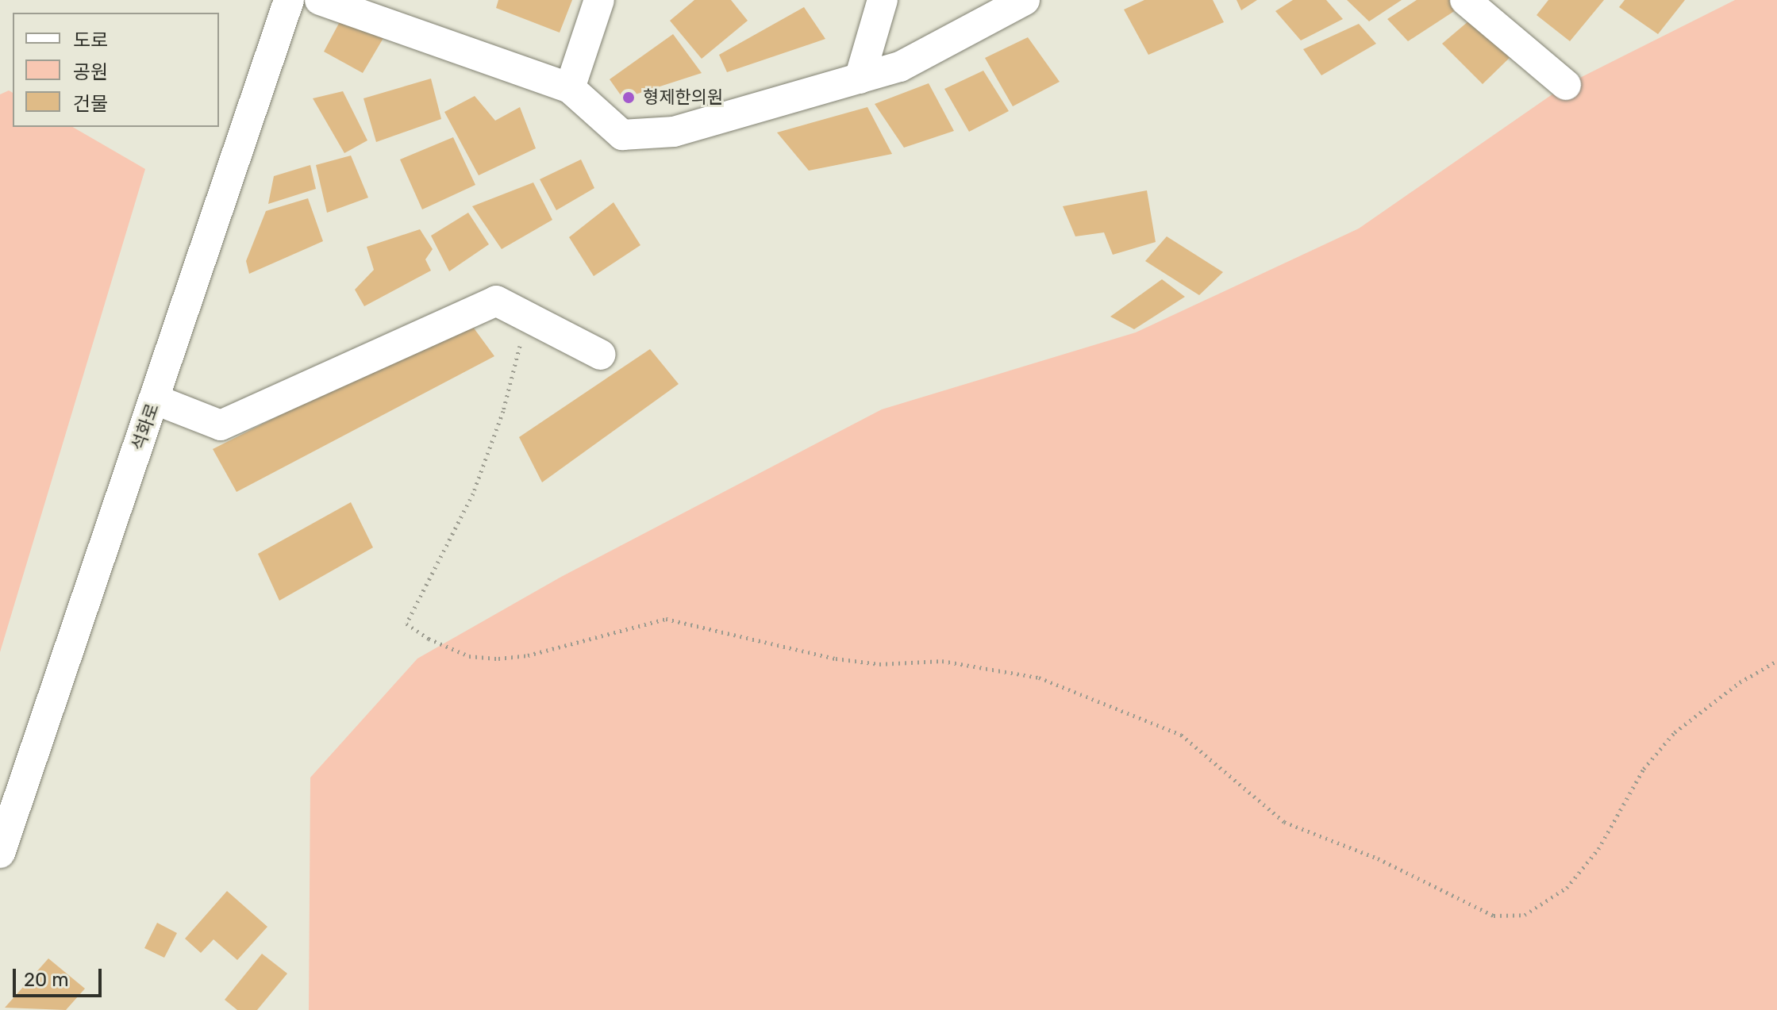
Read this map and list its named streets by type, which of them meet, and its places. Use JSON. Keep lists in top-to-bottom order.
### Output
{
  "streets": {
    "street": ["석화로"]
  },
  "places": ["형제한의원"],
  "legend": ["도로", "공원", "건물"],
  "scale_bar": "20 m"
}
